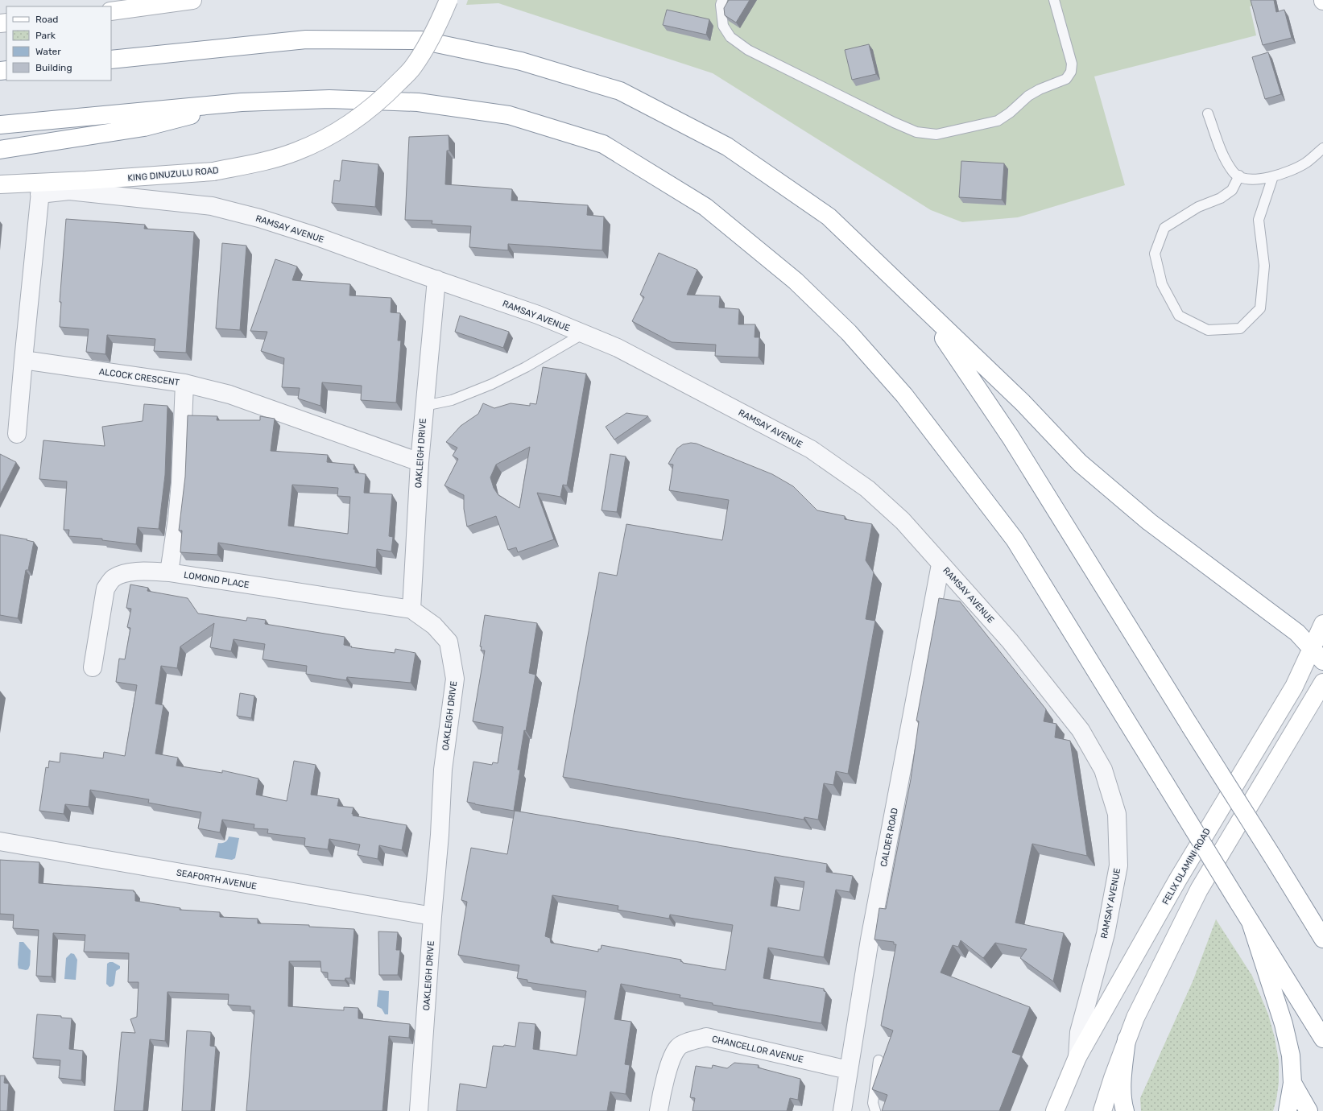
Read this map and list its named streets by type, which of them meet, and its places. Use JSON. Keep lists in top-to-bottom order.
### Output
{
  "streets": {
    "main road": ["KING DINUZULU ROAD", "FELIX DLAMINI ROAD"],
    "street": [
      "RAMSAY AVENUE",
      "ALCOCK CRESCENT",
      "OAKLEIGH DRIVE",
      "LOMOND PLACE",
      "CALDER ROAD",
      "SEAFORTH AVENUE",
      "CHANCELLOR AVENUE"
    ]
  },
  "crossings": [
    ["KING DINUZULU ROAD", "RAMSAY AVENUE"],
    ["RAMSAY AVENUE", "OAKLEIGH DRIVE"],
    ["RAMSAY AVENUE", "CALDER ROAD"],
    ["RAMSAY AVENUE", "FELIX DLAMINI ROAD"],
    ["ALCOCK CRESCENT", "OAKLEIGH DRIVE"],
    ["OAKLEIGH DRIVE", "LOMOND PLACE"],
    ["OAKLEIGH DRIVE", "SEAFORTH AVENUE"],
    ["CALDER ROAD", "CHANCELLOR AVENUE"]
  ],
  "legend": [
    "Road",
    "Park",
    "Water",
    "Building"
  ]
}
